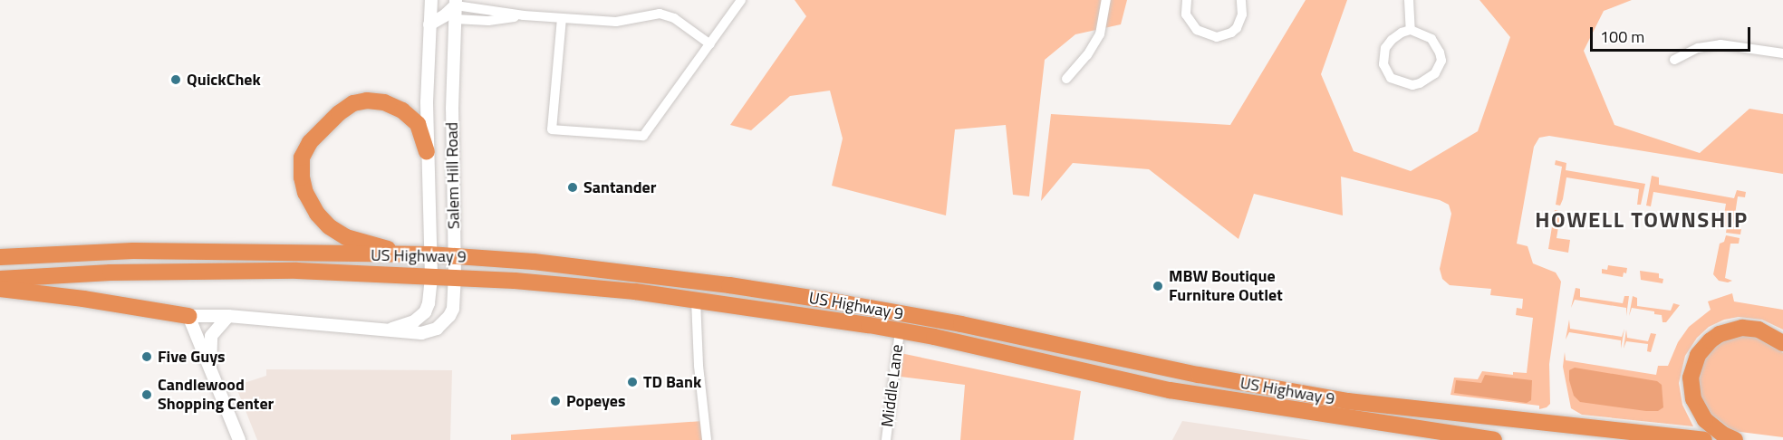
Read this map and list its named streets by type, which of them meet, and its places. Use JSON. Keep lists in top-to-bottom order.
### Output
{
  "streets": {
    "highway": ["US Highway 9"],
    "street": ["Salem Hill Road", "Middle Lane"]
  },
  "crossings": [
    ["Salem Hill Road", "US Highway 9"],
    ["US Highway 9", "Middle Lane"]
  ],
  "districts": ["HOWELL TOWNSHIP"],
  "places": [
    "QuickChek",
    "Santander",
    "MBW Boutique Furniture Outlet",
    "Five Guys",
    "TD Bank",
    "Candlewood Shopping Center",
    "Popeyes"
  ],
  "scale_bar": "100 m"
}
